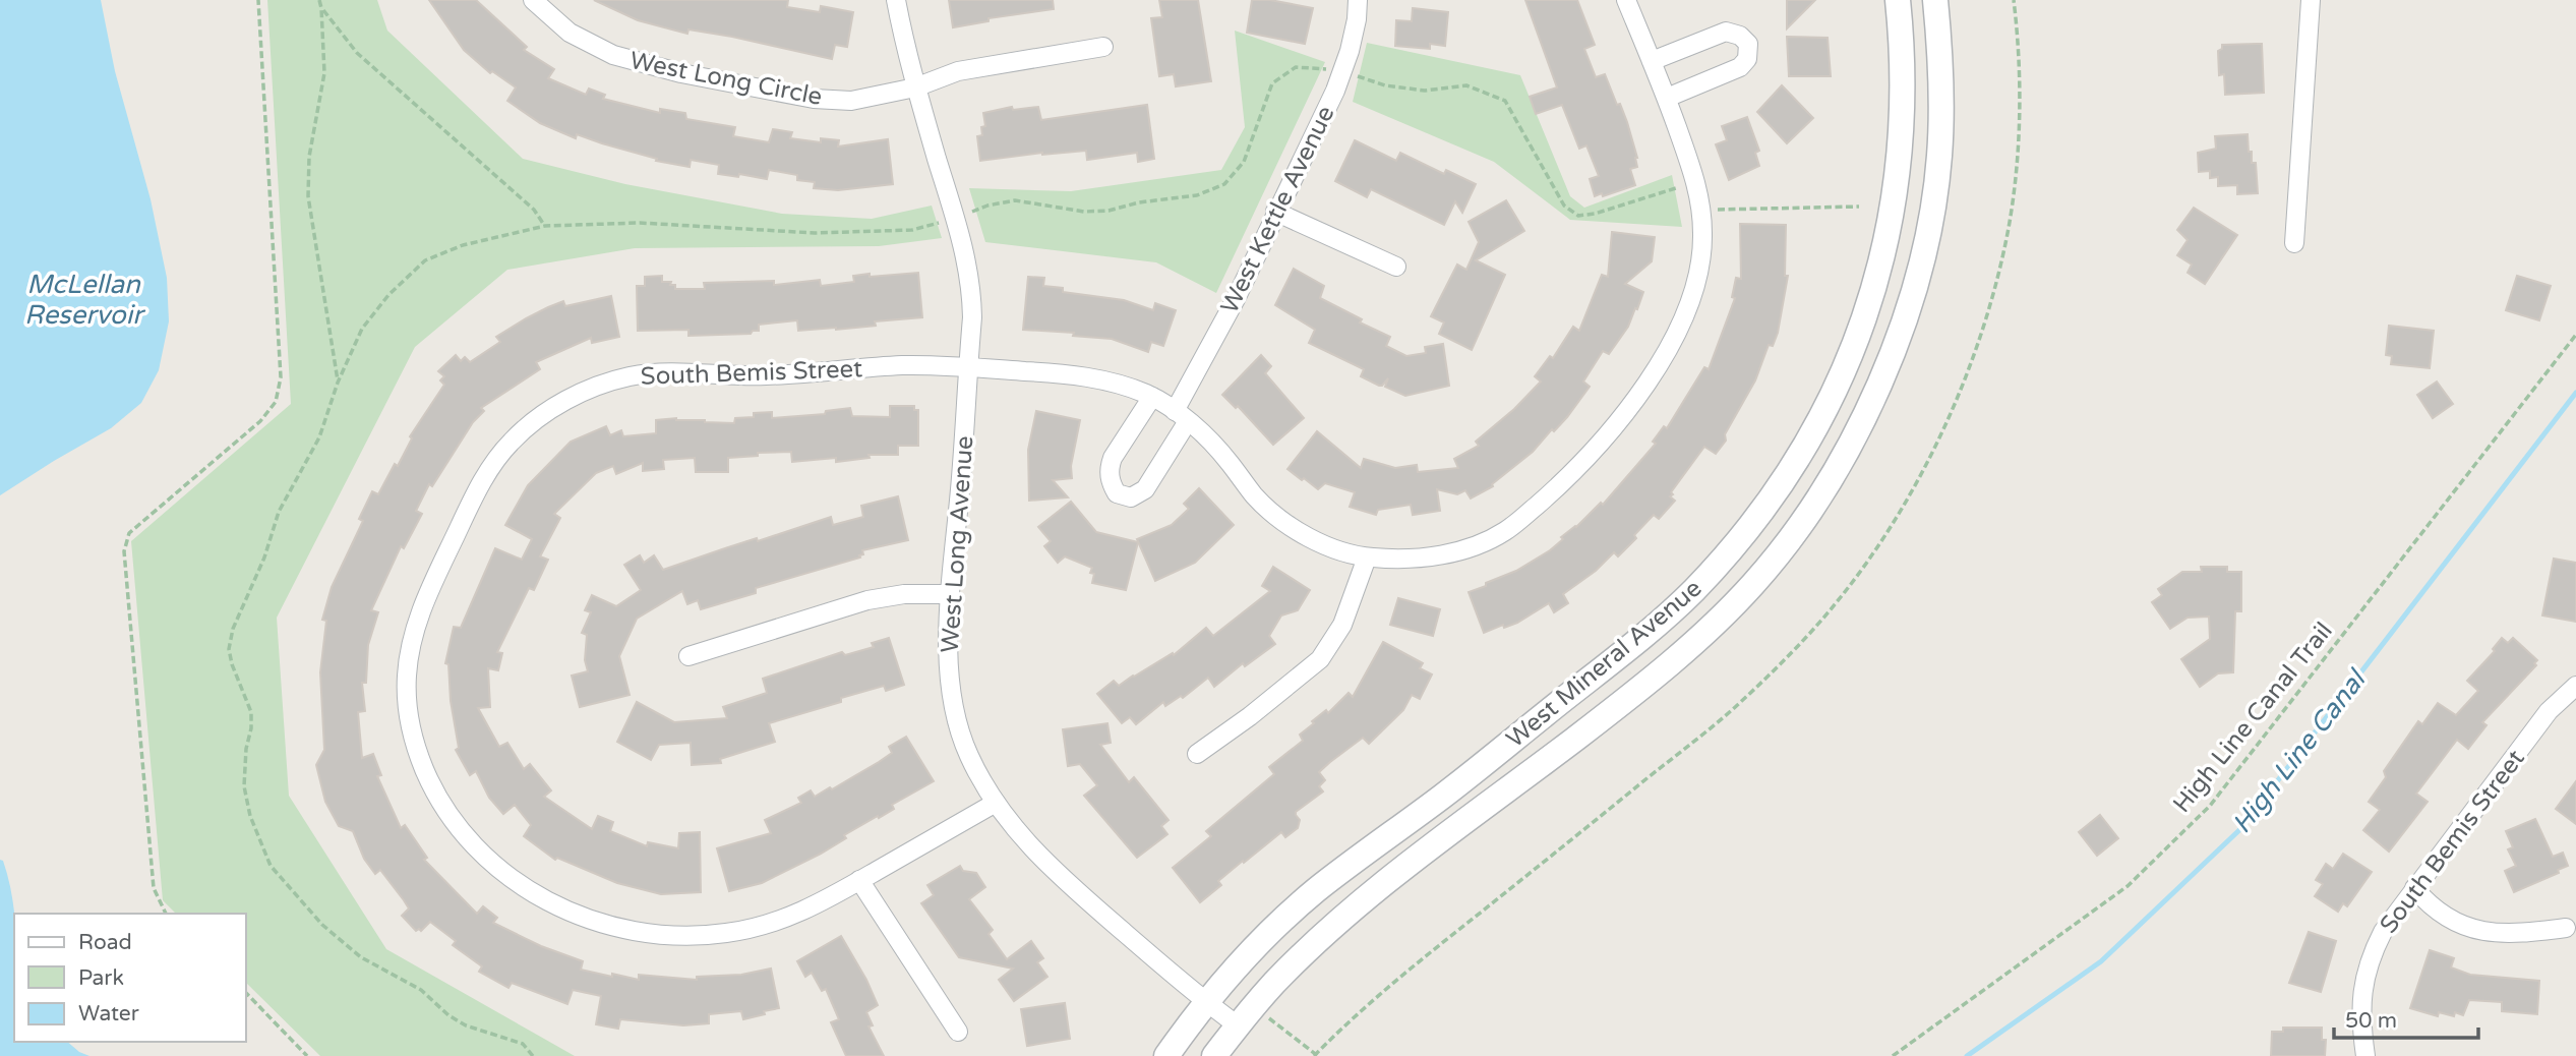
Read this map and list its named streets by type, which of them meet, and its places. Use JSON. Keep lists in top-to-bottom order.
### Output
{
  "streets": {
    "main road": ["West Mineral Avenue"],
    "street": [
      "West Long Circle",
      "West Kettle Avenue",
      "South Bemis Street",
      "West Long Avenue"
    ],
    "path": ["High Line Canal Trail"]
  },
  "crossings": [
    ["West Long Circle", "West Long Avenue"],
    ["West Kettle Avenue", "South Bemis Street"],
    ["South Bemis Street", "West Long Avenue"],
    ["West Long Avenue", "West Mineral Avenue"]
  ],
  "water": ["McLellan Reservoir", "High Line Canal"],
  "legend": ["Road", "Park", "Water"],
  "scale_bar": "50 m"
}
